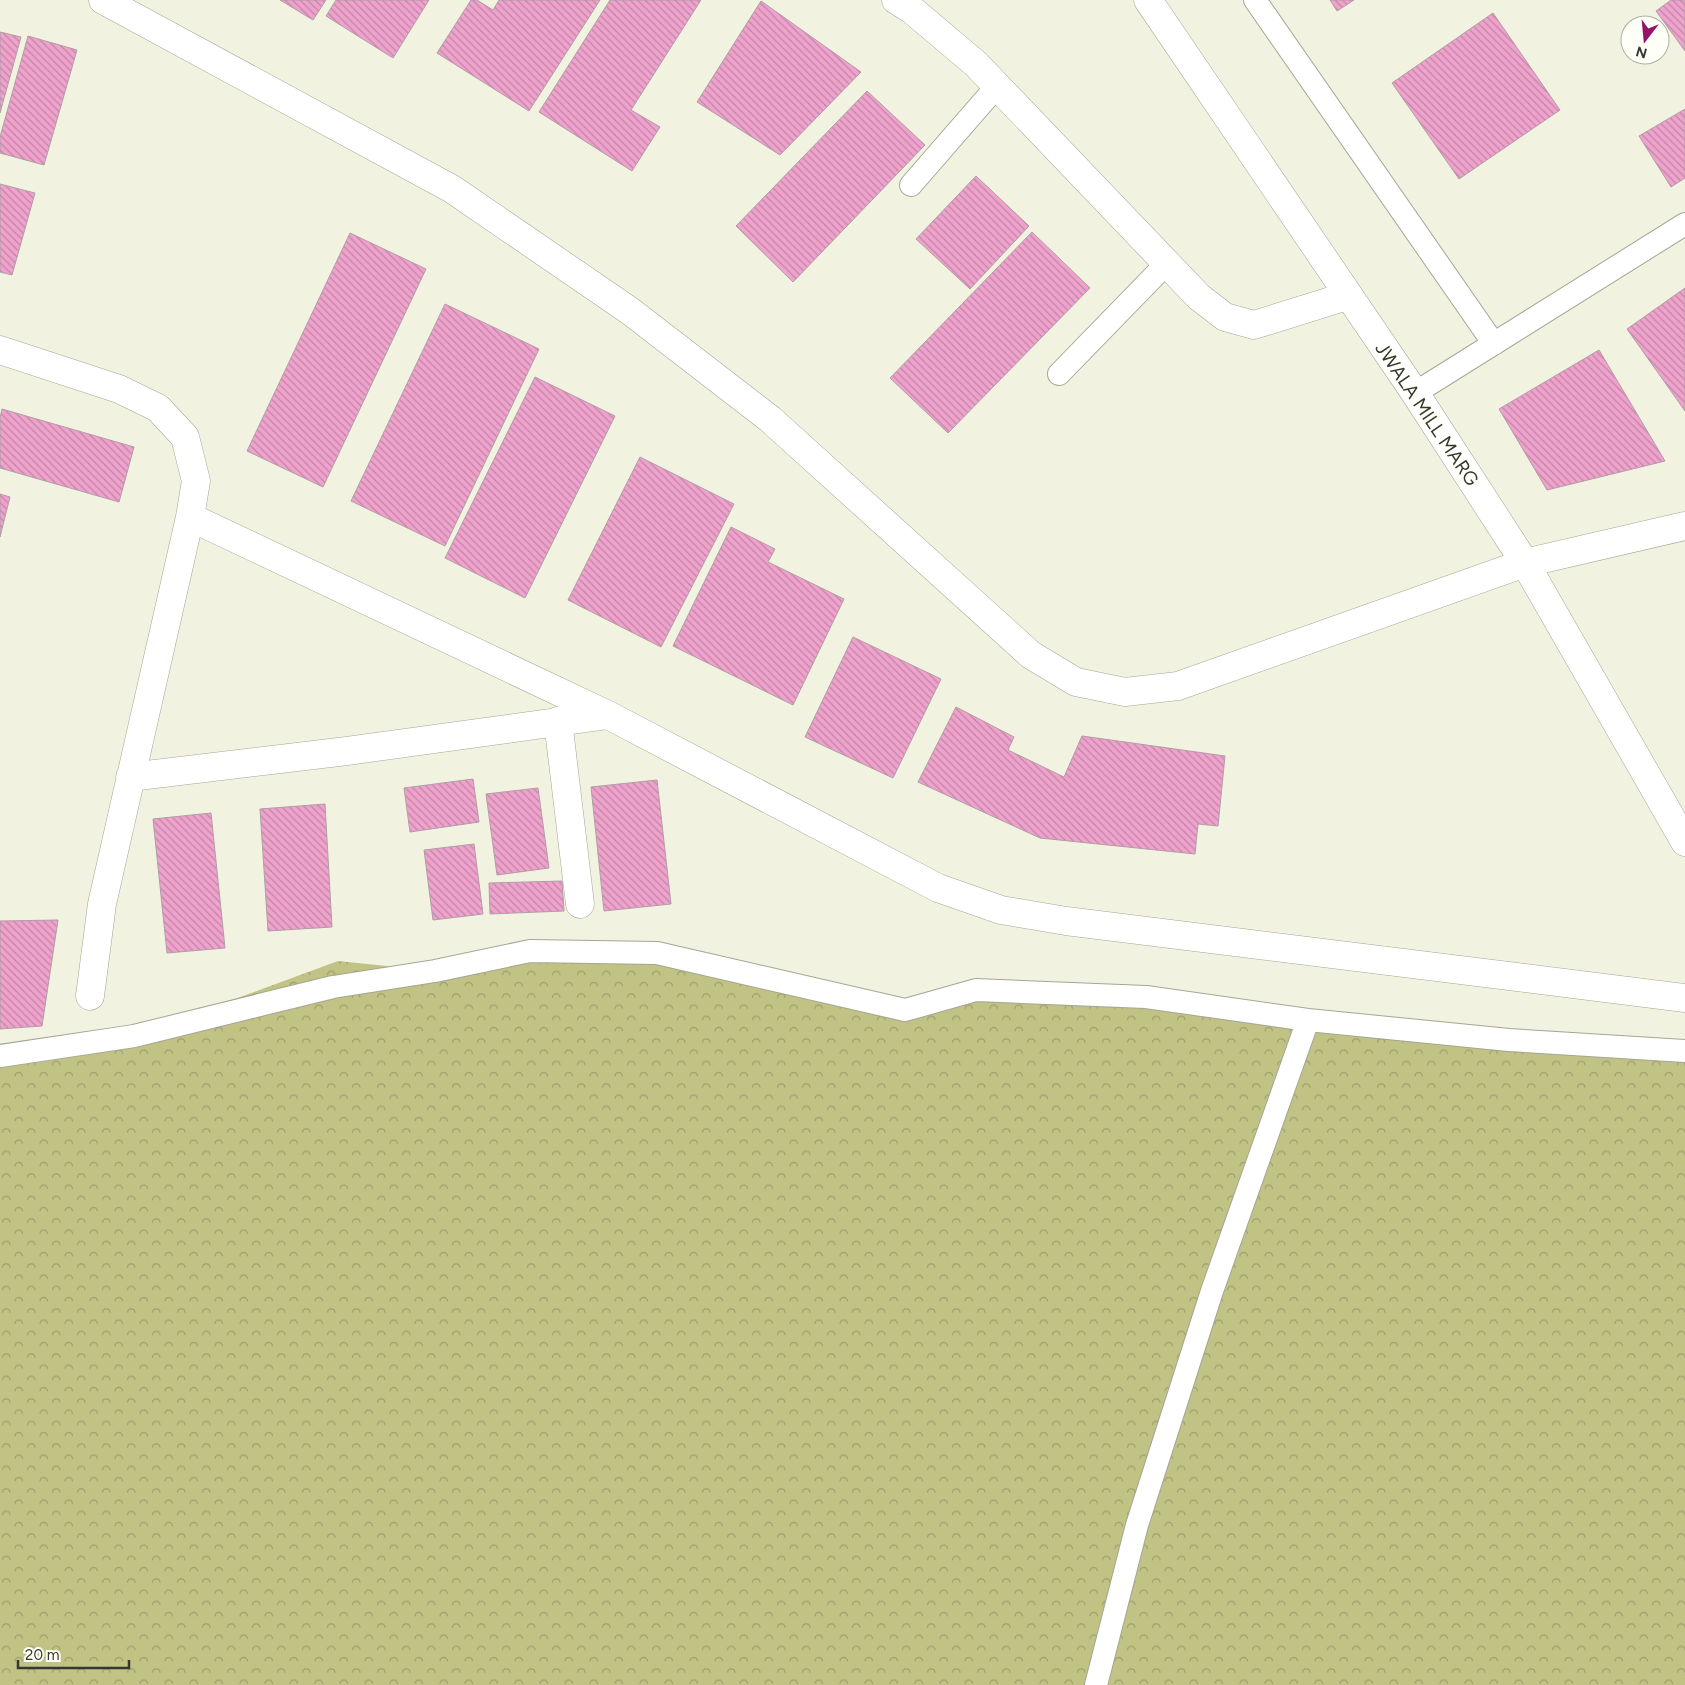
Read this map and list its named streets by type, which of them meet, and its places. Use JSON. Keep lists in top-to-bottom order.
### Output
{
  "streets": {
    "street": ["JWALA MILL MARG"]
  },
  "scale_bar": "20 m",
  "north": "bottom"
}
